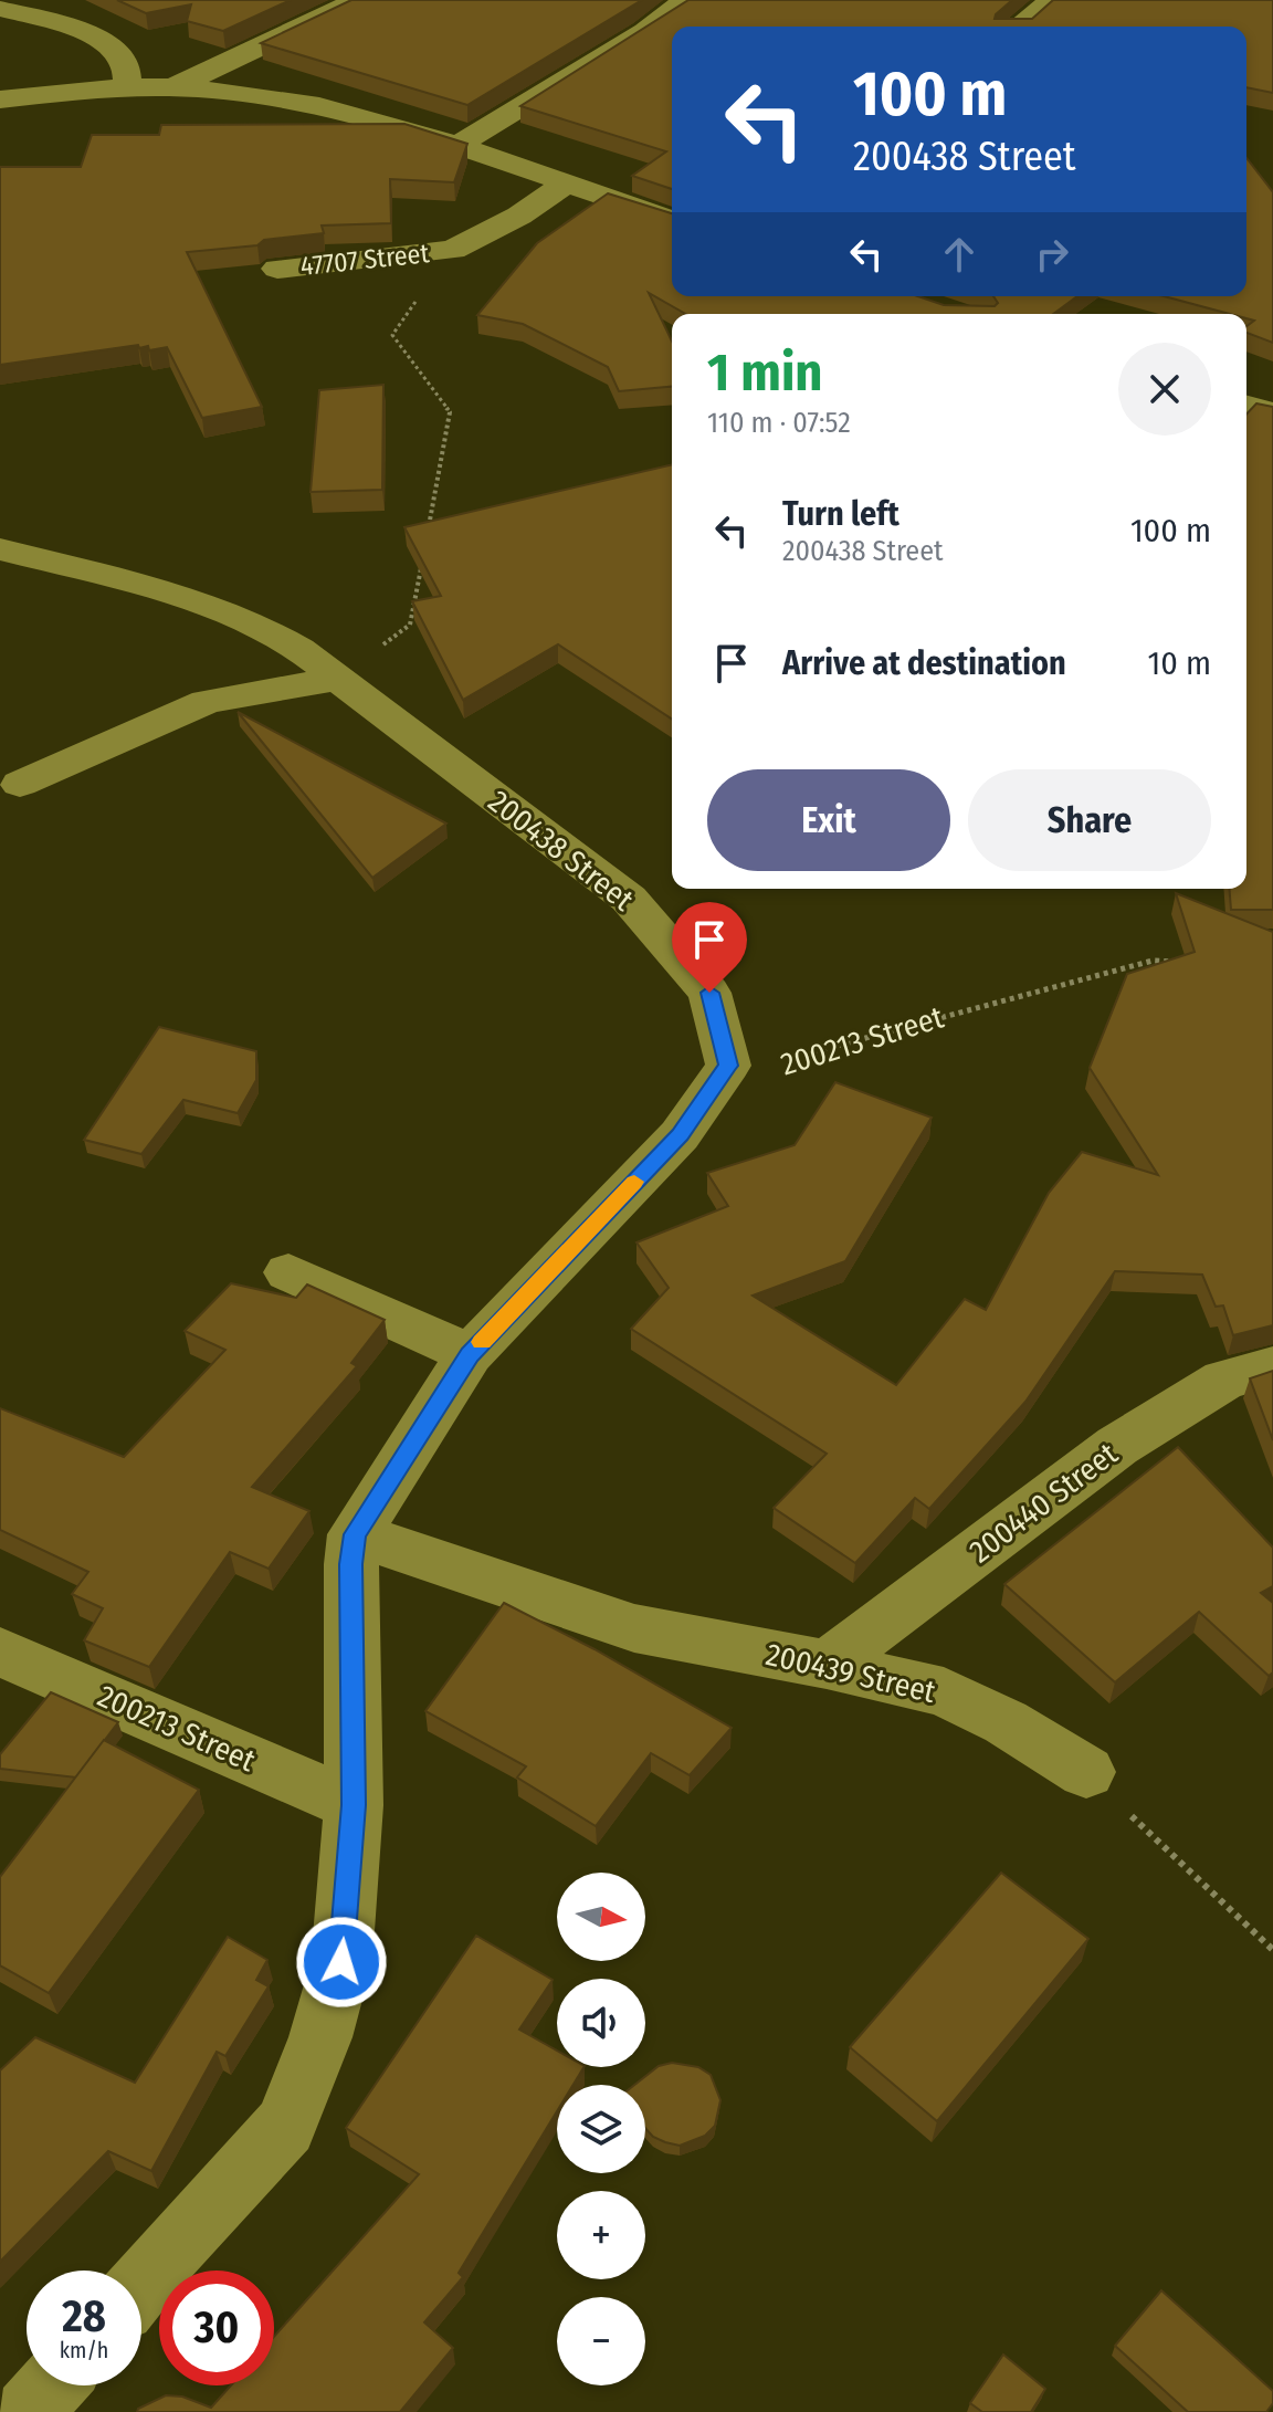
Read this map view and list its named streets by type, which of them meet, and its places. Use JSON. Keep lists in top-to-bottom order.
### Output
{
  "streets": {
    "street": [
      "47707 Street",
      "200438 Street",
      "200213 Street",
      "200440 Street",
      "200439 Street"
    ]
  },
  "crossings": [
    ["200438 Street", "200213 Street"],
    ["200440 Street", "200439 Street"]
  ],
  "north": "right",
  "page": {
    "turn": ["100 m", "200438 Street"],
    "heading": ["1 min", "110 m · 07:52"],
    "list": [
      {
        "name": "Turn left",
        "note": "200438 Street",
        "value": "100 m"
      },
      {
        "name": "Arrive at destination",
        "value": "10 m"
      }
    ],
    "buttons": ["Exit", "Share"],
    "map_buttons": ["+", "−"],
    "speed": "28 km/h",
    "limit": "30"
  }
}
